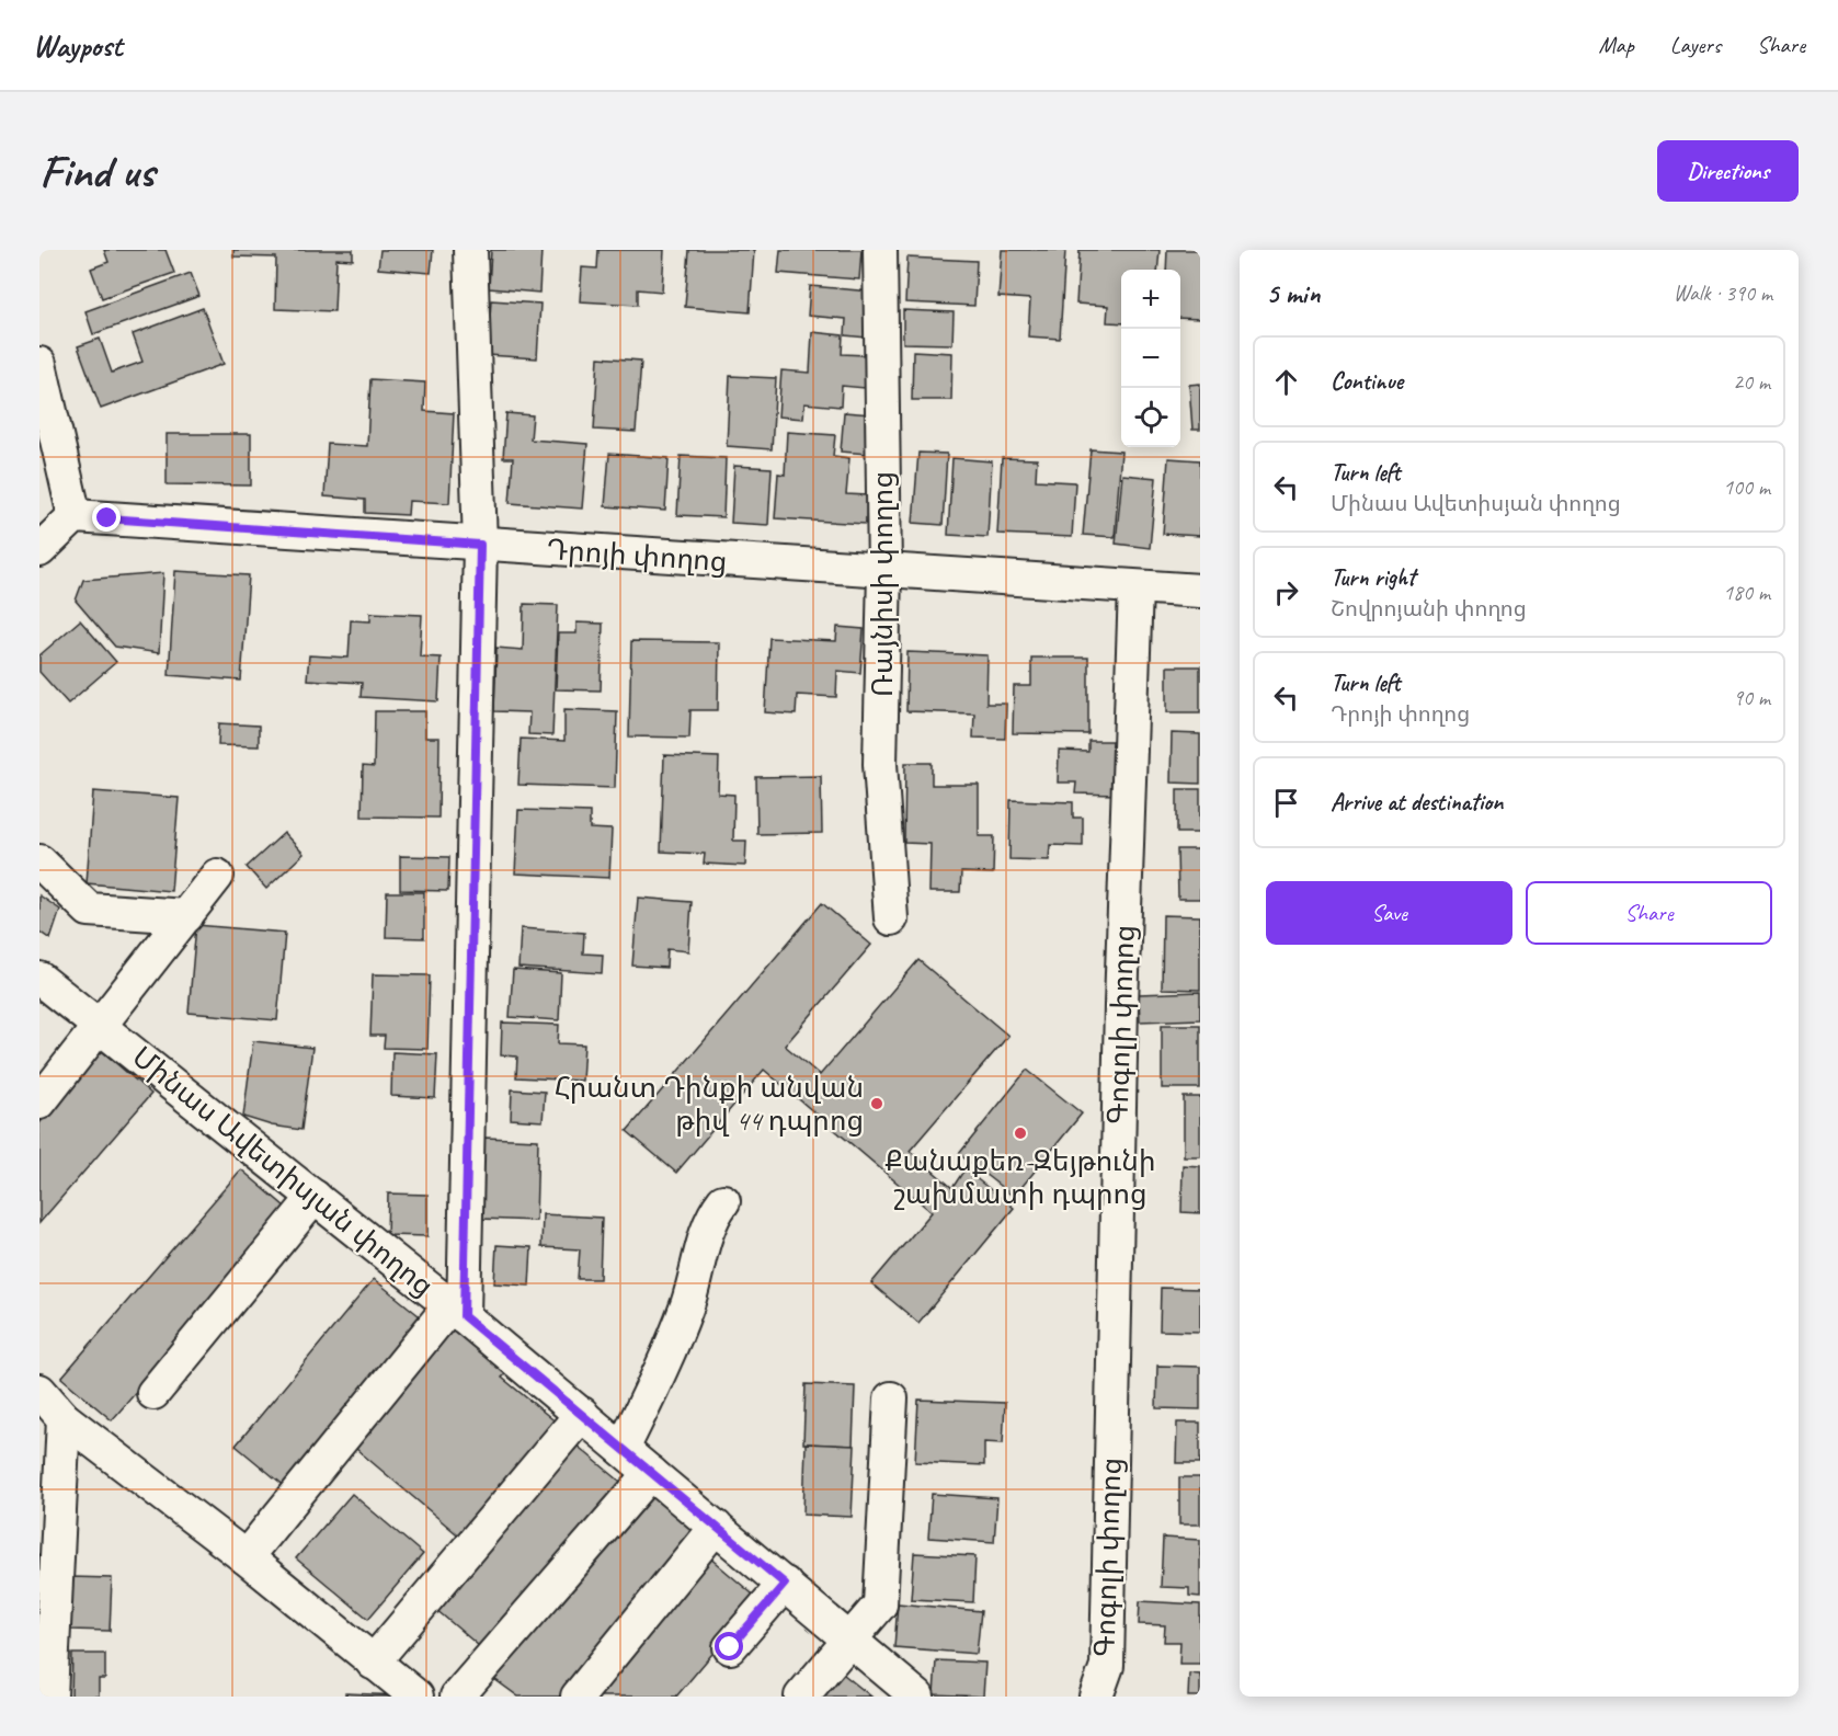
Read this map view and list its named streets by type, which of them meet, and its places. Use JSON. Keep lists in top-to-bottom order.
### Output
{
  "streets": {
    "street": [
      "Դրոյի փողոց",
      "Ռայնիսի փողոց",
      "Գոգոլի փողոց",
      "Մինաս Ավետիսյան փողոց"
    ]
  },
  "crossings": [
    ["Դրոյի փողոց", "Ռայնիսի փողոց"],
    ["Դրոյի փողոց", "Գոգոլի փողոց"]
  ],
  "places": ["Հրանտ Դինքի անվան թիվ 44 դպրոց", "Քանաքեռ-Զեյթունի շախմատի դպրոց"],
  "page": {
    "header": "Waypost",
    "nav": ["Map", "Layers", "Share"],
    "buttons": [
      "Directions",
      ["Save", "Share"]
    ],
    "title": "Find us",
    "heading": ["5 min", "Walk · 390 m"],
    "map_buttons": ["+", "−"],
    "list": [
      ["Continue", "20 m"],
      ["Turn left", "Մինաս Ավետիսյան փողոց", "100 m"],
      ["Turn right", "Շովրոյանի փողոց", "180 m"],
      ["Turn left", "Դրոյի փողոց", "90 m"],
      "Arrive at destination"
    ]
  }
}
